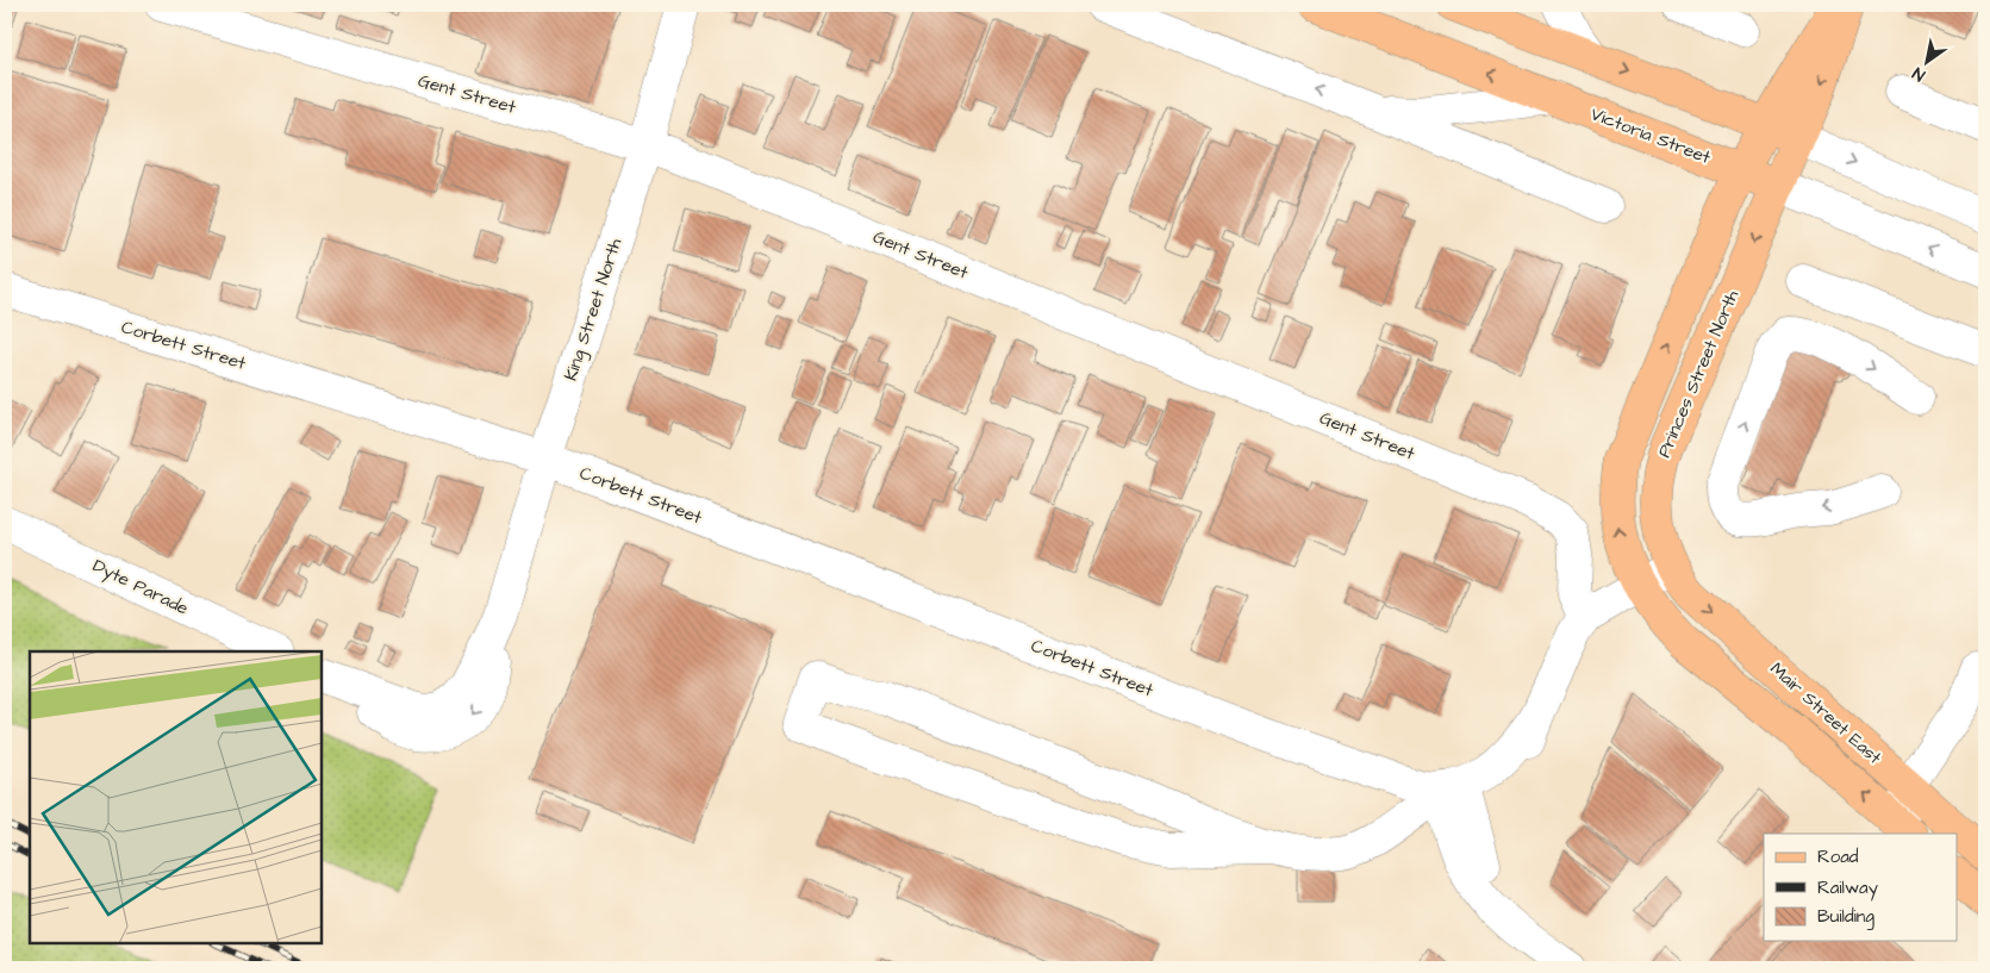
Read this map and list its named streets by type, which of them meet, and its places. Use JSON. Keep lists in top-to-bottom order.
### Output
{
  "streets": {
    "main road": ["Victoria Street", "Princes Street North", "Mair Street East"],
    "street": [
      "Gent Street",
      "King Street North",
      "Corbett Street",
      "Dyte Parade"
    ]
  },
  "crossings": [
    ["Gent Street", "King Street North"],
    ["Victoria Street", "Princes Street North"],
    ["King Street North", "Corbett Street"],
    ["Princes Street North", "Mair Street East"]
  ],
  "one_way": ["Victoria Street"],
  "legend": ["Road", "Railway", "Building"],
  "north": "bottom left"
}
